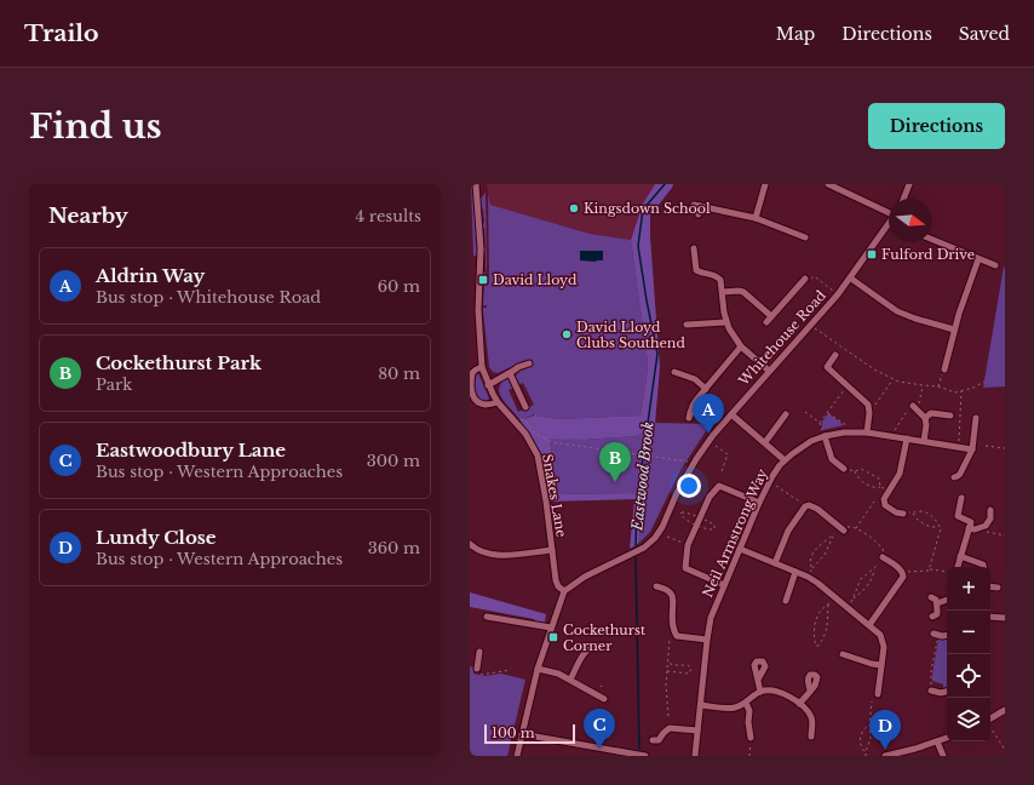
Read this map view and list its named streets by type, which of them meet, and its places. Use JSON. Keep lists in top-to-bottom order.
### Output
{
  "streets": {
    "street": ["Whitehouse Road", "Snakes Lane", "Neil Armstrong Way"]
  },
  "crossings": [
    ["Whitehouse Road", "Snakes Lane"]
  ],
  "water": ["Eastwood Brook"],
  "places": {
    "other": ["Kingsdown School", "David Lloyd Clubs Southend"],
    "transit": ["Fulford Drive", "David Lloyd", "Cockethurst Corner"]
  },
  "scale_bar": "100 m",
  "north": "right",
  "page": {
    "header": "Trailo",
    "nav": ["Map", "Directions", "Saved"],
    "buttons": "Directions",
    "title": "Find us",
    "heading": ["Nearby", "4 results"],
    "list": [
      {
        "mark": "A",
        "name": "Aldrin Way",
        "note": "Bus stop · Whitehouse Road",
        "value": "60 m"
      },
      {
        "mark": "B",
        "name": "Cockethurst Park",
        "note": "Park",
        "value": "80 m"
      },
      {
        "mark": "C",
        "name": "Eastwoodbury Lane",
        "note": "Bus stop · Western Approaches",
        "value": "300 m"
      },
      {
        "mark": "D",
        "name": "Lundy Close",
        "note": "Bus stop · Western Approaches",
        "value": "360 m"
      }
    ],
    "pins": [
      "A",
      "B",
      "C",
      "D"
    ],
    "map_buttons": ["+", "−"],
    "scale": "100 m"
  }
}
